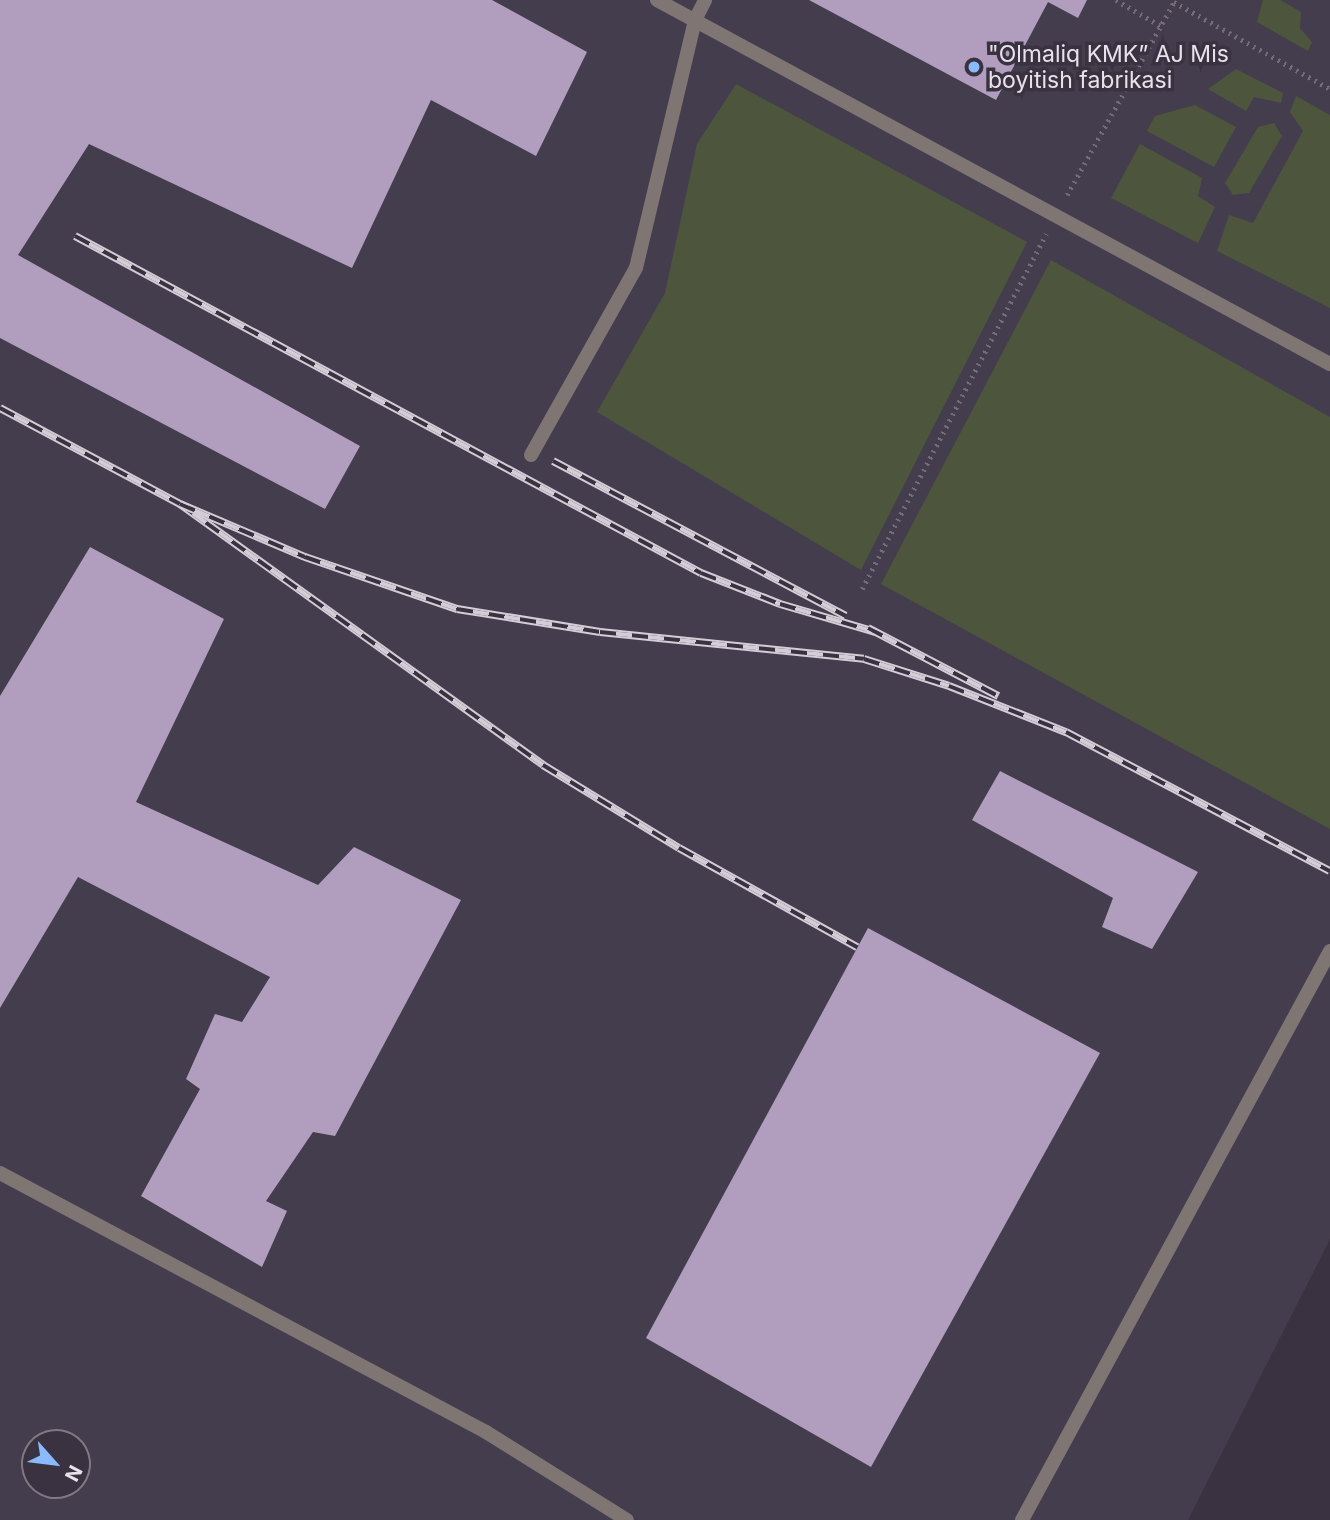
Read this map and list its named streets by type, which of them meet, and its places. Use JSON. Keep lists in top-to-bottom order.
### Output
{
  "places": ["\"Olmaliq KMK” AJ Mis boyitish fabrikasi"],
  "north": "bottom right"
}
